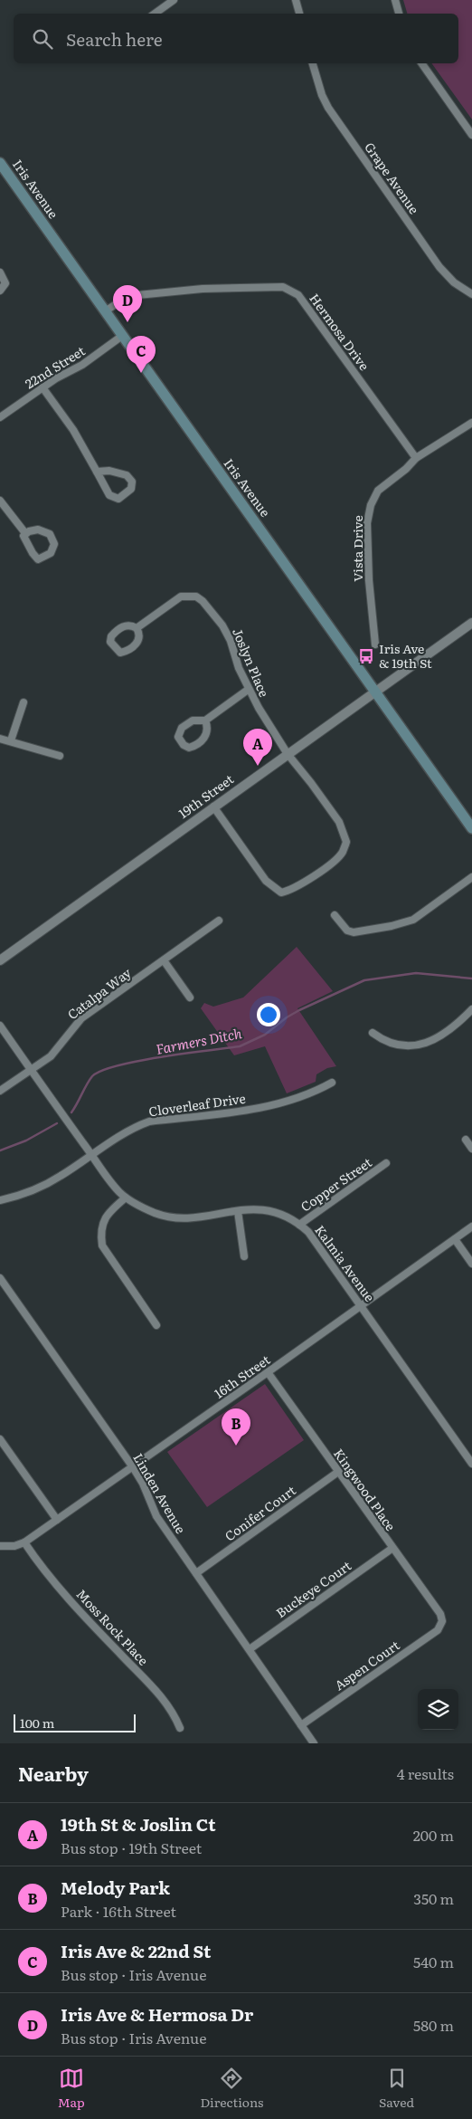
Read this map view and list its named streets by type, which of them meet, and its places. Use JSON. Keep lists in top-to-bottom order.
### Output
{
  "streets": {
    "main road": ["Iris Avenue"],
    "street": [
      "Grape Avenue",
      "Hermosa Drive",
      "22nd Street",
      "Vista Drive",
      "Joslyn Place",
      "19th Street",
      "Catalpa Way",
      "Cloverleaf Drive",
      "Copper Street",
      "Kalmia Avenue",
      "16th Street",
      "Kingwood Place",
      "Linden Avenue",
      "Conifer Court",
      "Buckeye Court",
      "Moss Rock Place",
      "Aspen Court"
    ]
  },
  "crossings": [
    ["Iris Avenue", "Hermosa Drive"],
    ["Iris Avenue", "22nd Street"],
    ["Iris Avenue", "19th Street"],
    ["Hermosa Drive", "Vista Drive"],
    ["Joslyn Place", "19th Street"],
    ["Catalpa Way", "Kalmia Avenue"],
    ["Cloverleaf Drive", "Kalmia Avenue"],
    ["Copper Street", "Kalmia Avenue"],
    ["Kalmia Avenue", "16th Street"],
    ["16th Street", "Kingwood Place"],
    ["16th Street", "Linden Avenue"],
    ["16th Street", "Moss Rock Place"],
    ["Kingwood Place", "Conifer Court"],
    ["Kingwood Place", "Buckeye Court"],
    ["Kingwood Place", "Aspen Court"],
    ["Linden Avenue", "Conifer Court"],
    ["Linden Avenue", "Buckeye Court"],
    ["Linden Avenue", "Aspen Court"]
  ],
  "water": ["Farmers Ditch"],
  "places": {
    "bus stop": ["Iris Ave & 19th St"]
  },
  "scale_bar": "100 m",
  "page": {
    "search": "Search here",
    "pins": [
      "D",
      "C",
      "A",
      "B"
    ],
    "scale": "100 m",
    "heading": ["Nearby", "4 results"],
    "list": [
      {
        "mark": "A",
        "name": "19th St & Joslin Ct",
        "note": "Bus stop · 19th Street",
        "value": "200 m"
      },
      {
        "mark": "B",
        "name": "Melody Park",
        "note": "Park · 16th Street",
        "value": "350 m"
      },
      {
        "mark": "C",
        "name": "Iris Ave & 22nd St",
        "note": "Bus stop · Iris Avenue",
        "value": "540 m"
      },
      {
        "mark": "D",
        "name": "Iris Ave & Hermosa Dr",
        "note": "Bus stop · Iris Avenue",
        "value": "580 m"
      }
    ],
    "nav": ["Map", "Directions", "Saved"]
  }
}
